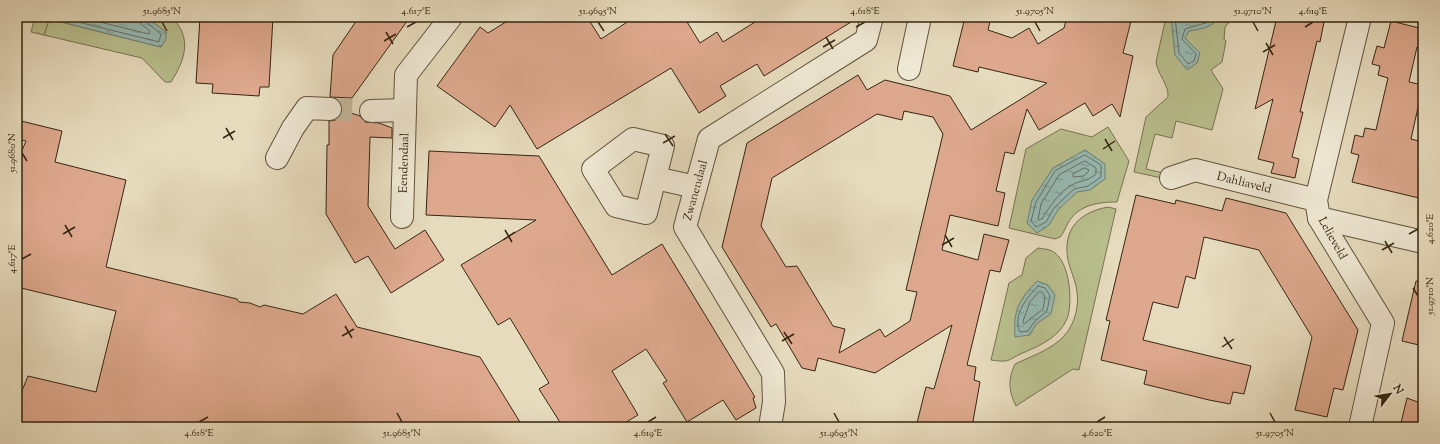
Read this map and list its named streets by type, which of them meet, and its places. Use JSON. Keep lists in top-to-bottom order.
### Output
{
  "streets": {
    "street": [
      "Eendendaal",
      "Dahliaveld",
      "Zwanendaal",
      "Lelieveld"
    ]
  },
  "crossings": [
    ["Dahliaveld", "Lelieveld"]
  ],
  "north": "top right",
  "coordinates": [
    "51.9685°N",
    "4.617°E",
    "51.9695°N",
    "4.618°E",
    "51.9705°N",
    "51.9710°N",
    "4.619°E",
    "51.9680°N",
    "4.620°E"
  ]
}
